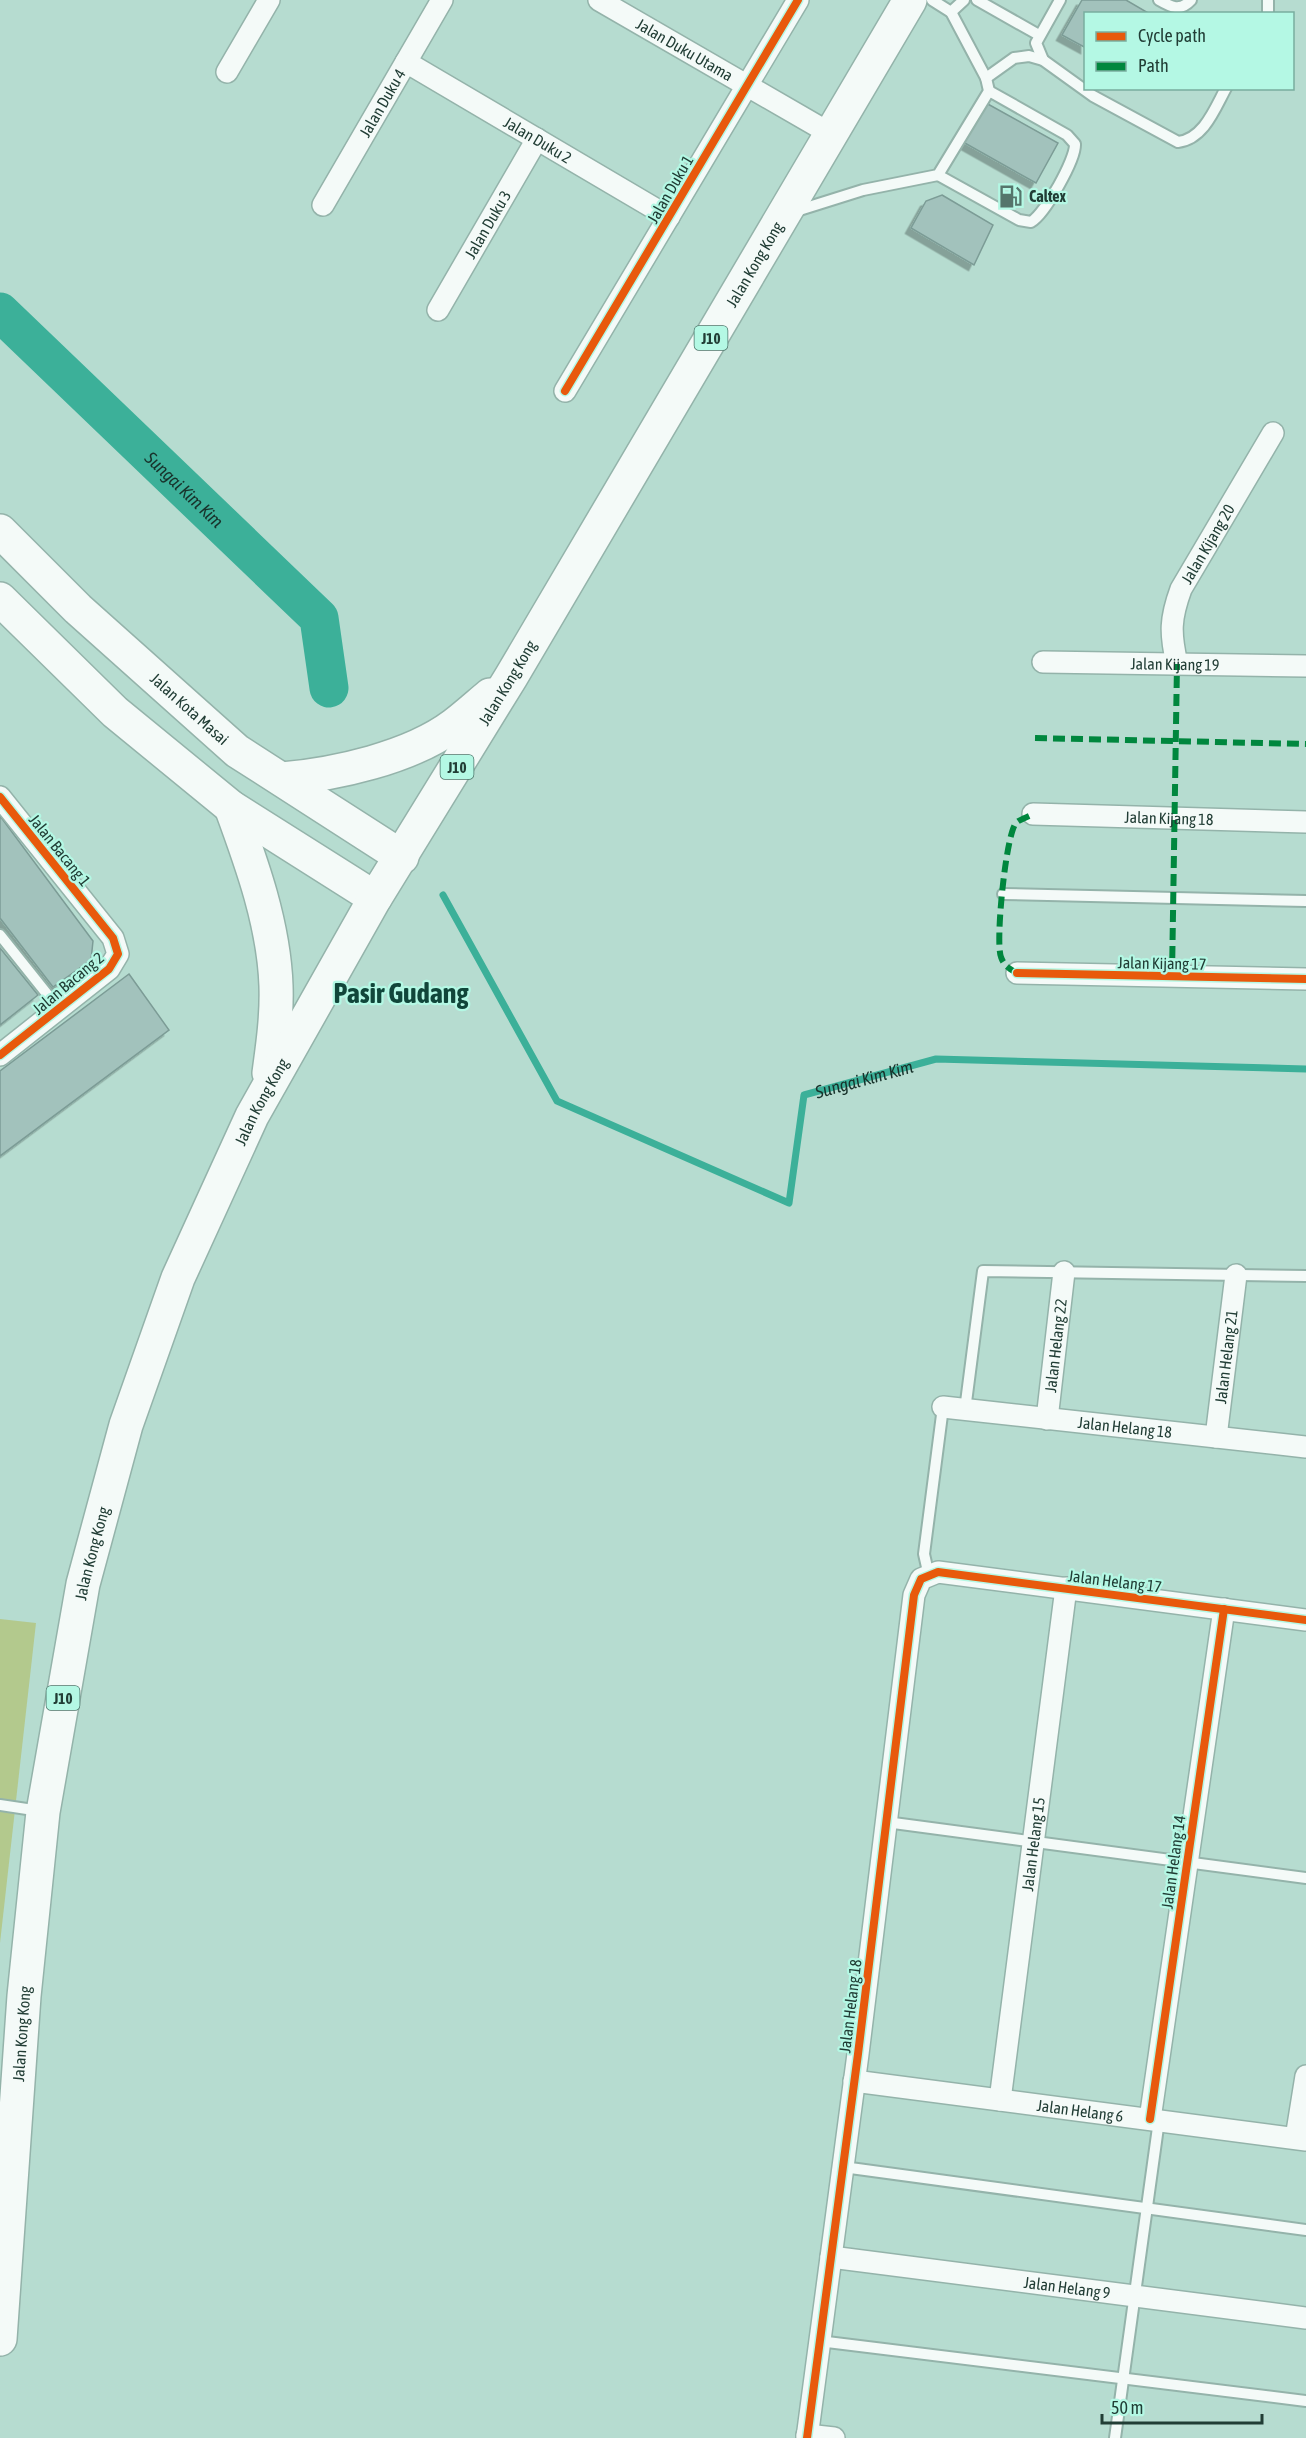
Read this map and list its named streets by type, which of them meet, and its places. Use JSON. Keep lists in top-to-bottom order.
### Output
{
  "streets": {
    "main road": ["Jalan Kong Kong", "J10", "Jalan Kota Masai"],
    "street": [
      "Jalan Duku Utama",
      "Jalan Duku 4",
      "Jalan Duku 2",
      "Jalan Duku 1",
      "Jalan Duku 3",
      "Jalan Kijang 20",
      "Jalan Kijang 19",
      "Jalan Kijang 18",
      "Jalan Bacang 1",
      "Jalan Kijang 17",
      "Jalan Bacang 2",
      "Jalan Helang 22",
      "Jalan Helang 21",
      "Jalan Helang 18",
      "Jalan Helang 17",
      "Jalan Helang 15",
      "Jalan Helang 14",
      "Jalan Helang 6",
      "Jalan Helang 9"
    ]
  },
  "crossings": [
    ["Jalan Duku Utama", "Jalan Duku 1"],
    ["Jalan Duku Utama", "Jalan Kong Kong"],
    ["Jalan Duku 4", "Jalan Duku 2"],
    ["Jalan Duku 2", "Jalan Duku 1"],
    ["Jalan Duku 2", "Jalan Duku 3"],
    ["Jalan Kong Kong", "Jalan Kota Masai"],
    ["Jalan Kijang 20", "Jalan Kijang 19"],
    ["Jalan Bacang 1", "Jalan Bacang 2"],
    ["Jalan Helang 22", "Jalan Helang 18"],
    ["Jalan Helang 21", "Jalan Helang 18"],
    ["Jalan Helang 18", "Jalan Helang 17"],
    ["Jalan Helang 18", "Jalan Helang 6"],
    ["Jalan Helang 18", "Jalan Helang 9"],
    ["Jalan Helang 17", "Jalan Helang 15"],
    ["Jalan Helang 17", "Jalan Helang 14"],
    ["Jalan Helang 15", "Jalan Helang 6"],
    ["Jalan Helang 14", "Jalan Helang 6"]
  ],
  "districts": ["Pasir Gudang"],
  "water": ["Sungai Kim Kim"],
  "places": {
    "fuel station": ["Caltex"]
  },
  "legend": ["Cycle path", "Path"],
  "scale_bar": "50 m"
}
